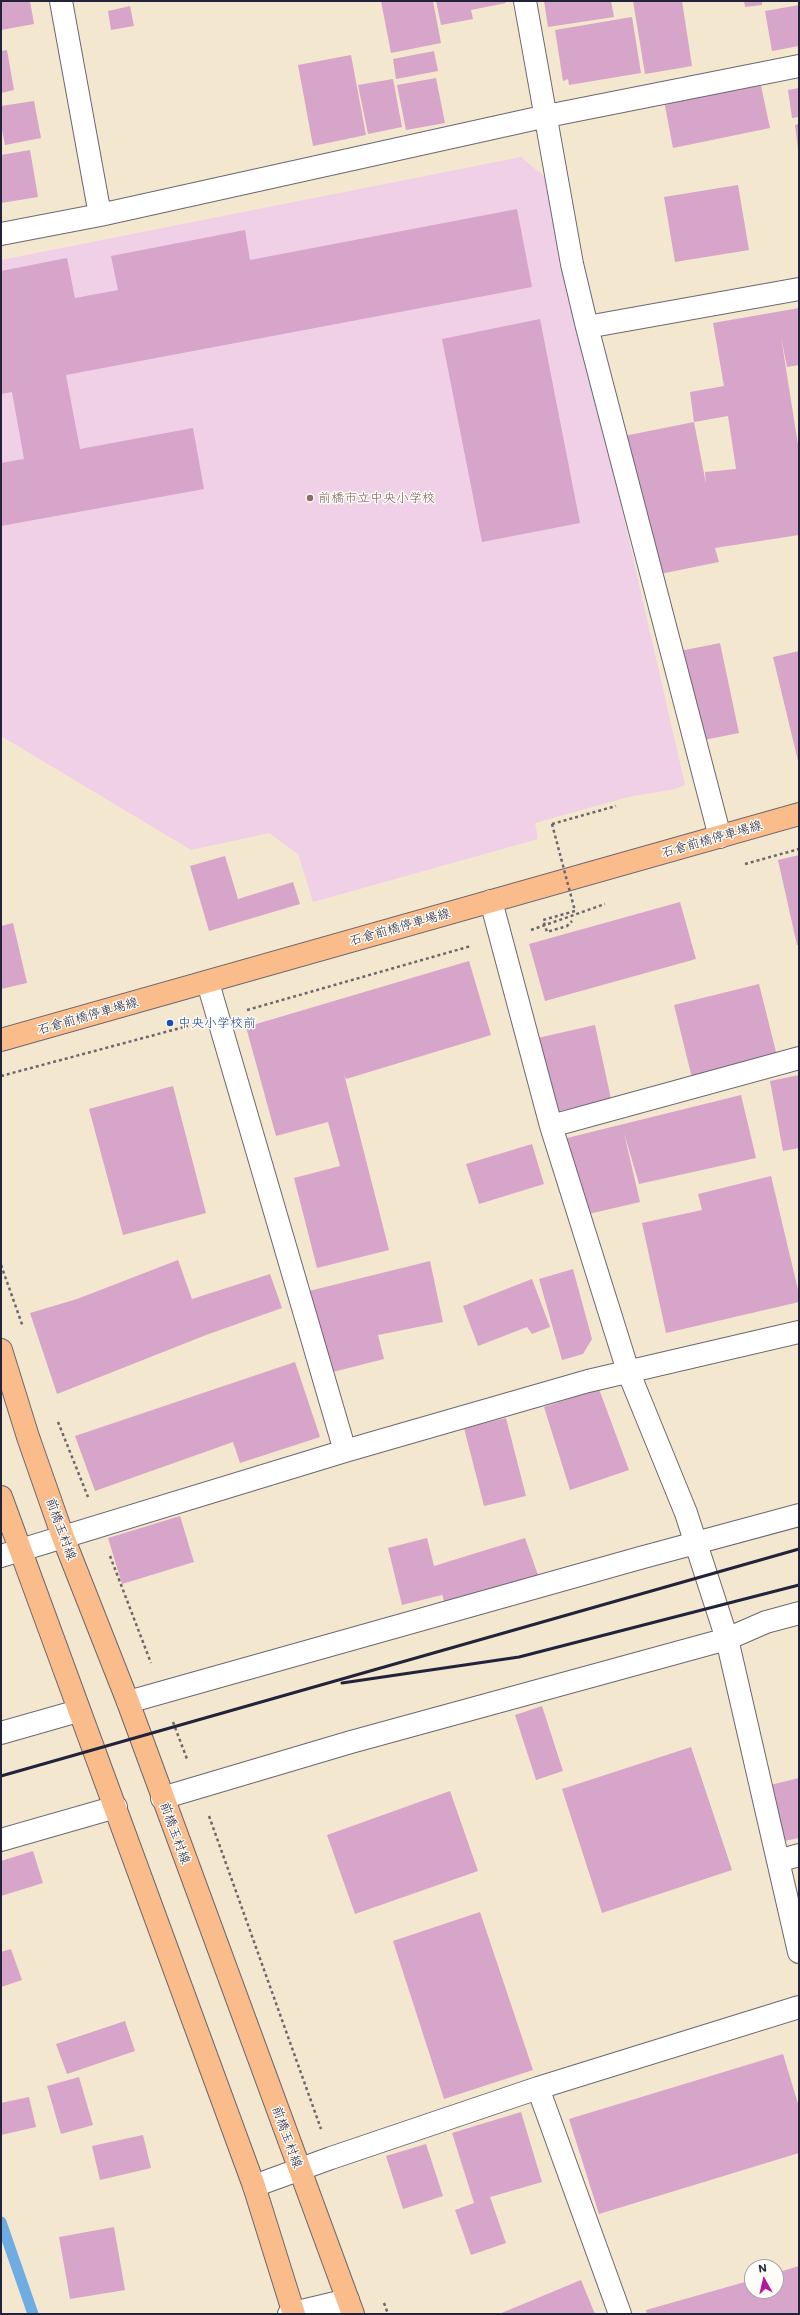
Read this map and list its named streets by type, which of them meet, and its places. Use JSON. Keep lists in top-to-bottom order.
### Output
{
  "streets": {
    "main road": ["石倉前橋停車場線", "前橋玉村線"]
  },
  "places": ["前橋市立中央小学校", "中央小学校前"],
  "north": "top"
}
